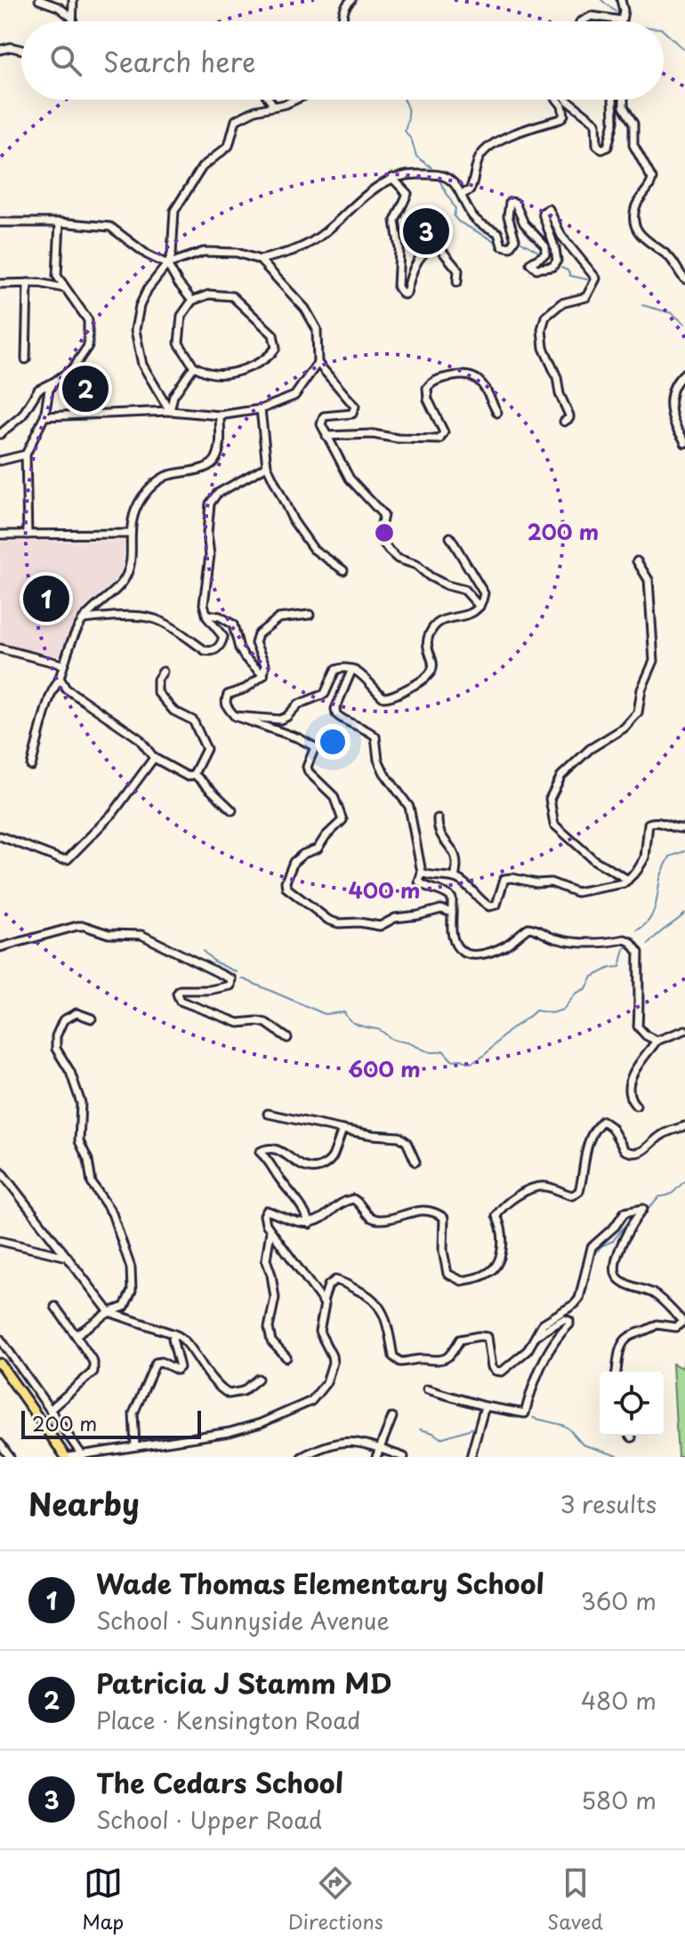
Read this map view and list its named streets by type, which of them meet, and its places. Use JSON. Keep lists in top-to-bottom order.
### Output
{
  "scale_bar": "200 m",
  "page": {
    "search": "Search here",
    "pins": ["3", "2", "1"],
    "scale": "200 m",
    "heading": ["Nearby", "3 results"],
    "list": [
      {
        "mark": "1",
        "name": "Wade Thomas Elementary School",
        "note": "School · Sunnyside Avenue",
        "value": "360 m"
      },
      {
        "mark": "2",
        "name": "Patricia J Stamm MD",
        "note": "Place · Kensington Road",
        "value": "480 m"
      },
      {
        "mark": "3",
        "name": "The Cedars School",
        "note": "School · Upper Road",
        "value": "580 m"
      }
    ],
    "nav": ["Map", "Directions", "Saved"]
  },
  "rings": ["200 m", "400 m", "600 m"]
}
